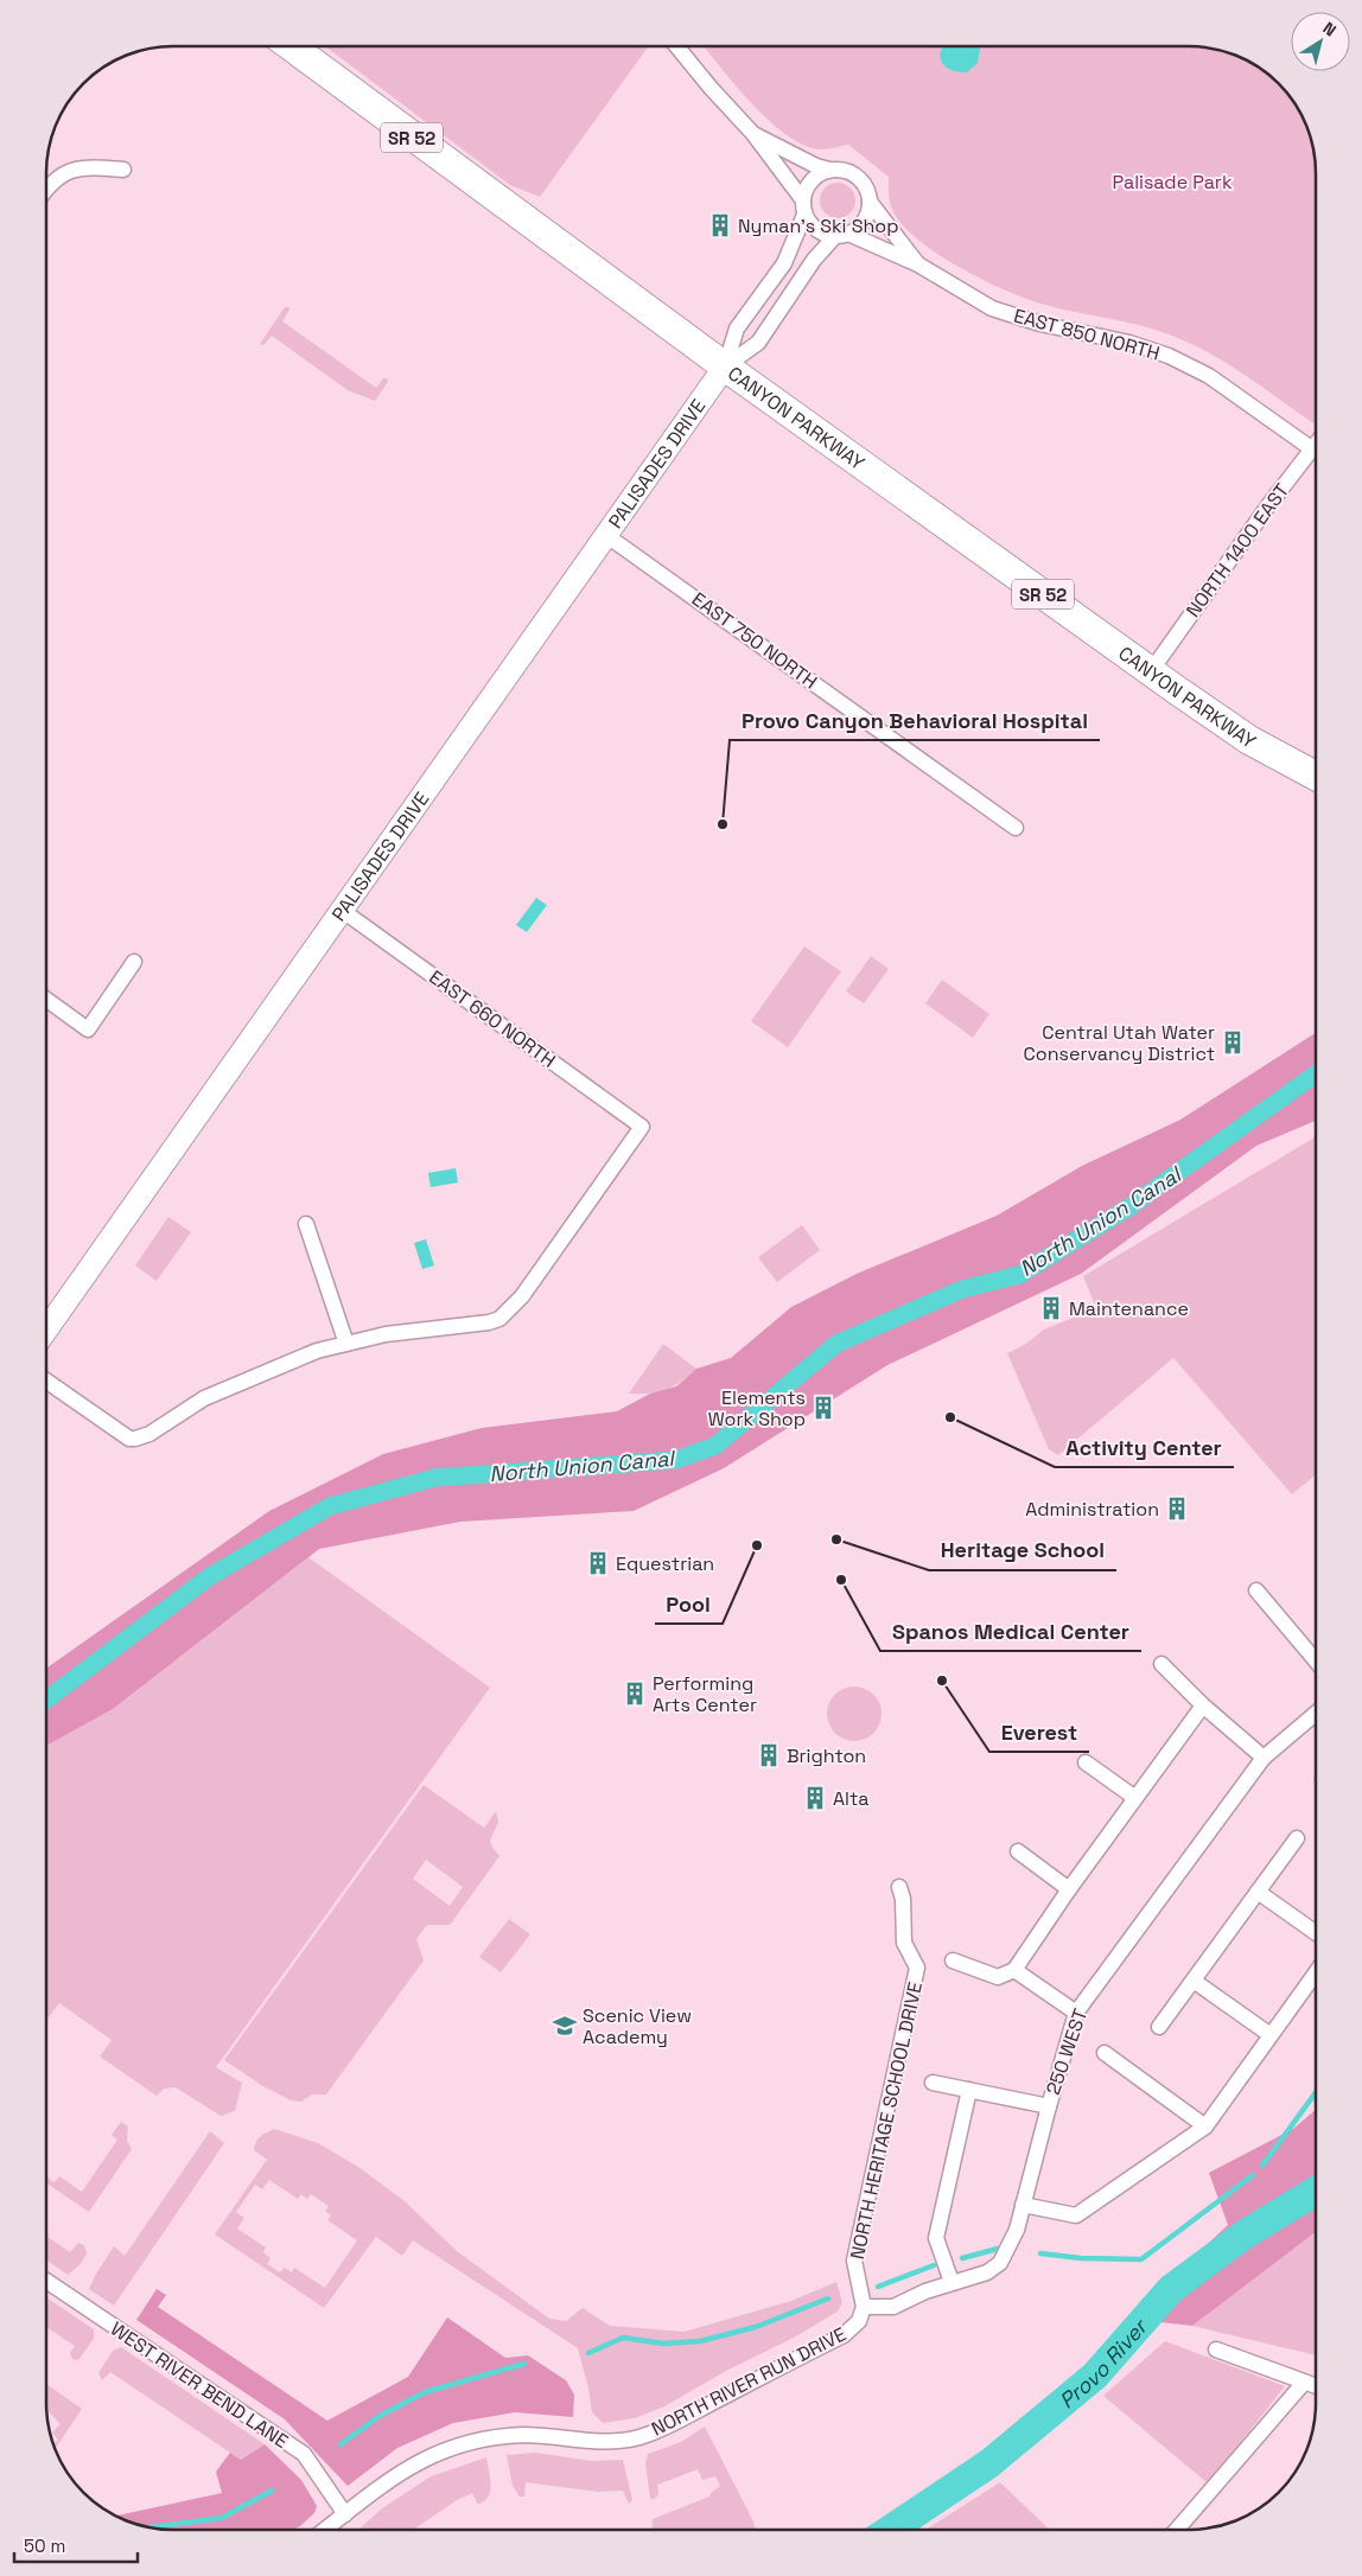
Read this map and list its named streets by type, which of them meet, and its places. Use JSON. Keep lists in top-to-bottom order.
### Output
{
  "streets": {
    "highway": ["SR 52", "CANYON PARKWAY"],
    "street": [
      "EAST 850 NORTH",
      "PALISADES DRIVE",
      "NORTH 1400 EAST",
      "EAST 750 NORTH",
      "EAST 660 NORTH",
      "250 WEST",
      "NORTH HERITAGE SCHOOL DRIVE",
      "NORTH RIVER RUN DRIVE",
      "WEST RIVER BEND LANE"
    ]
  },
  "crossings": [
    ["EAST 850 NORTH", "PALISADES DRIVE"],
    ["EAST 850 NORTH", "NORTH 1400 EAST"],
    ["CANYON PARKWAY", "PALISADES DRIVE"],
    ["CANYON PARKWAY", "NORTH 1400 EAST"],
    ["PALISADES DRIVE", "EAST 750 NORTH"],
    ["PALISADES DRIVE", "EAST 660 NORTH"],
    ["250 WEST", "NORTH HERITAGE SCHOOL DRIVE"],
    ["250 WEST", "NORTH RIVER RUN DRIVE"],
    ["NORTH HERITAGE SCHOOL DRIVE", "NORTH RIVER RUN DRIVE"],
    ["NORTH RIVER RUN DRIVE", "WEST RIVER BEND LANE"]
  ],
  "water": ["North Union Canal", "Provo River"],
  "parks": ["Palisade Park"],
  "places": {
    "building": [
      "Nyman's Ski Shop",
      "Central Utah Water Conservancy District",
      "Maintenance",
      "Elements Work Shop",
      "Administration",
      "Equestrian",
      "Performing Arts Center",
      "Brighton",
      "Alta"
    ],
    "other": [
      "Provo Canyon Behavioral Hospital",
      "Activity Center",
      "Heritage School",
      "Pool",
      "Spanos Medical Center",
      "Everest"
    ],
    "school or university": ["Scenic View Academy"]
  },
  "scale_bar": "50 m",
  "north": "top right"
}
